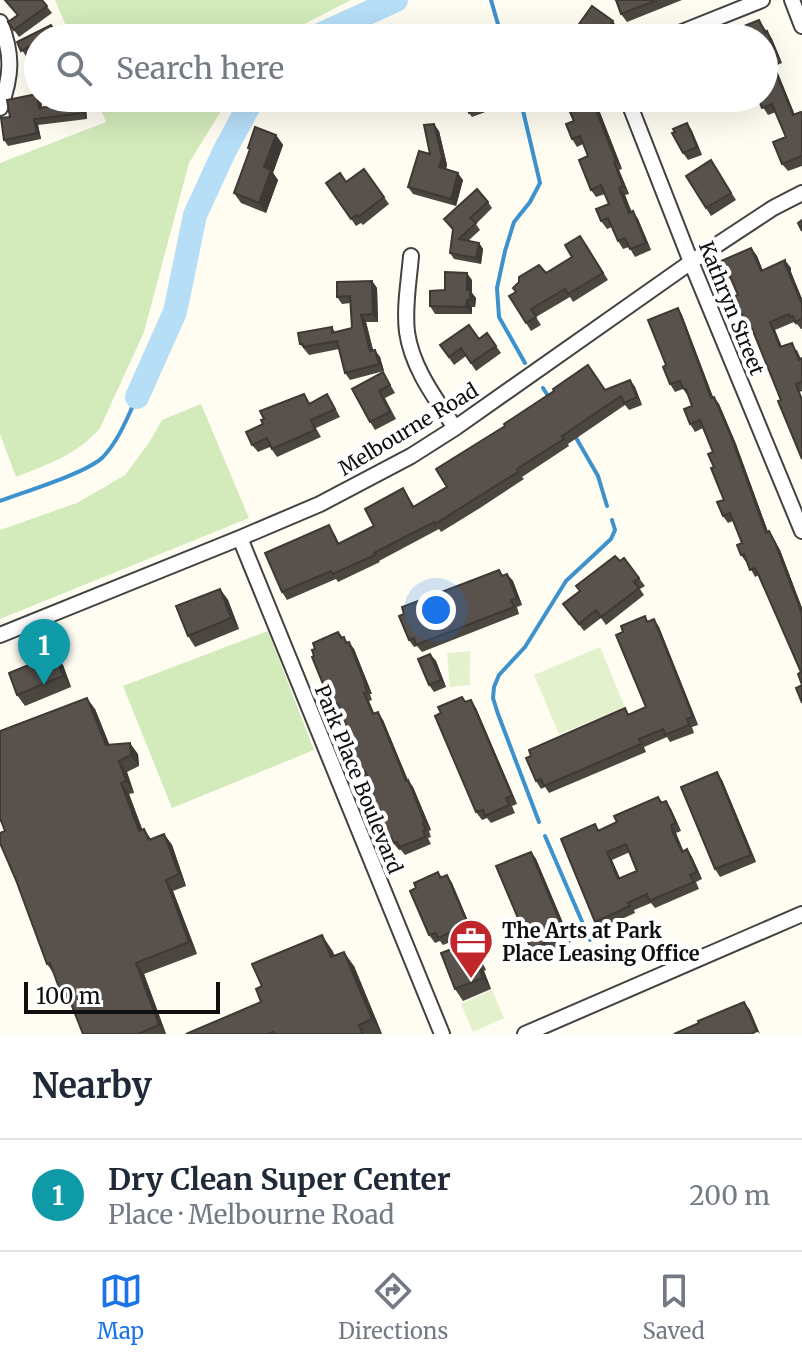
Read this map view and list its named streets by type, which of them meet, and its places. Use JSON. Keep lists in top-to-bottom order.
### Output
{
  "streets": {
    "street": ["Kathryn Street", "Melbourne Road", "Park Place Boulevard"]
  },
  "crossings": [
    ["Kathryn Street", "Melbourne Road"],
    ["Melbourne Road", "Park Place Boulevard"]
  ],
  "places": {
    "office": ["The Arts at Park Place Leasing Office"]
  },
  "scale_bar": "100 m",
  "page": {
    "search": "Search here",
    "pins": "1",
    "scale": "100 m",
    "heading": "Nearby",
    "list": [
      {
        "mark": "1",
        "name": "Dry Clean Super Center",
        "note": "Place · Melbourne Road",
        "value": "200 m"
      }
    ],
    "nav": ["Map", "Directions", "Saved"]
  }
}
